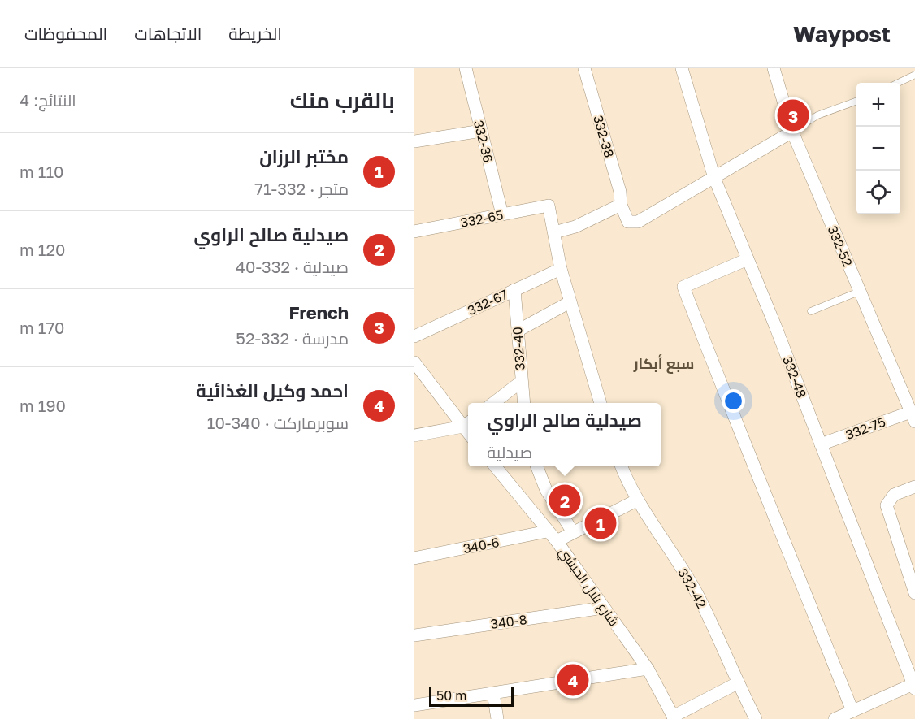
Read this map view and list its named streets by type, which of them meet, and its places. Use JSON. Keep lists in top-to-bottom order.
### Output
{
  "streets": {
    "street": [
      "332-38",
      "332-36",
      "332-65",
      "332-52",
      "332-67",
      "332-40",
      "332-48",
      "332-75",
      "340-6",
      "شارع بلال الحبشي",
      "332-42",
      "340-8"
    ]
  },
  "crossings": [
    ["332-36", "332-65"],
    ["332-52", "332-75"],
    ["332-67", "332-40"],
    ["332-48", "332-75"],
    ["340-6", "شارع بلال الحبشي"],
    ["شارع بلال الحبشي", "340-8"]
  ],
  "districts": ["سبع أبكار"],
  "scale_bar": "50 m",
  "page": {
    "header": "Waypost",
    "nav": ["الخريطة", "الاتجاهات", "المحفوظات"],
    "heading": ["بالقرب منك", "النتائج: 4"],
    "map_buttons": ["+", "−"],
    "pins": [
      "3",
      "2",
      "1",
      "4"
    ],
    "list": [
      {
        "mark": "1",
        "name": "مختبر الرزان",
        "note": "متجر · 332-71",
        "value": "110 m"
      },
      {
        "mark": "2",
        "name": "صيدلية صالح الراوي",
        "note": "صيدلية · 332-40",
        "value": "120 m"
      },
      {
        "mark": "3",
        "name": "French",
        "note": "مدرسة · 332-52",
        "value": "170 m"
      },
      {
        "mark": "4",
        "name": "احمد وكيل الغذائية",
        "note": "سوبرماركت · 340-10",
        "value": "190 m"
      }
    ],
    "popup": ["صيدلية صالح الراوي", "صيدلية"],
    "scale": "50 m"
  }
}
